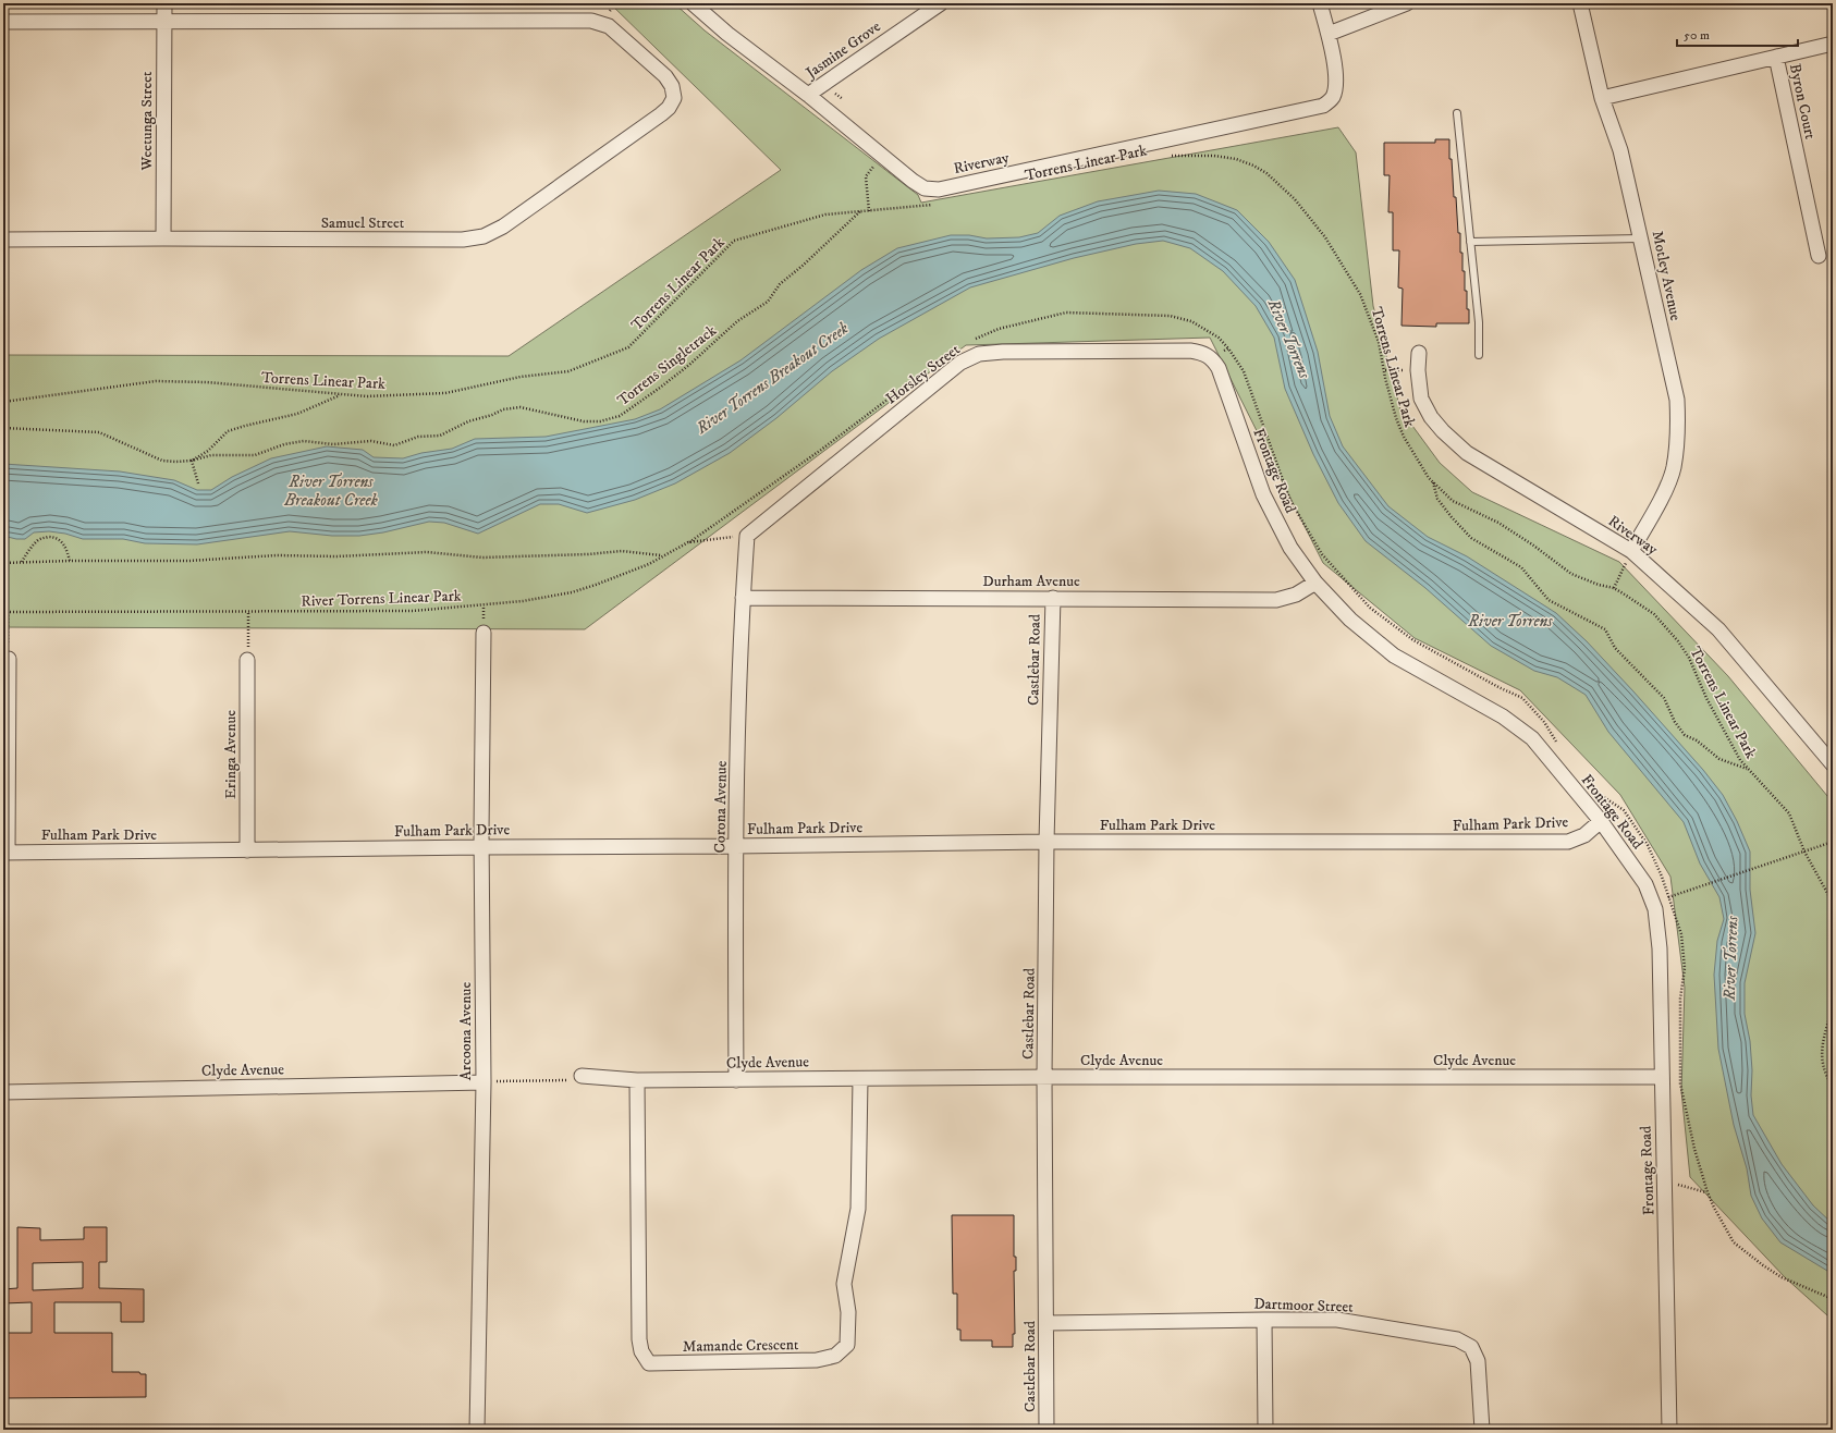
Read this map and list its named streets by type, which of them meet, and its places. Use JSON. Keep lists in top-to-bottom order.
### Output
{
  "streets": {
    "street": [
      "Jasmine Grove",
      "Byron Court",
      "Weetunga Street",
      "Riverway",
      "Samuel Street",
      "Motley Avenue",
      "Horsley Street",
      "Frontage Road",
      "Durham Avenue",
      "Castlebar Road",
      "Eringa Avenue",
      "Corona Avenue",
      "Fulham Park Drive",
      "Arcoona Avenue",
      "Clyde Avenue",
      "Dartmoor Street",
      "Mamande Crescent"
    ],
    "path": ["Torrens Linear Park", "Torrens Singletrack", "River Torrens Linear Park"]
  },
  "crossings": [
    ["Jasmine Grove", "Riverway"],
    ["Weetunga Street", "Samuel Street"],
    ["Riverway", "Motley Avenue"],
    ["Torrens Linear Park", "Torrens Singletrack"],
    ["Horsley Street", "Frontage Road"],
    ["Horsley Street", "River Torrens Linear Park"],
    ["Horsley Street", "Corona Avenue"],
    ["Frontage Road", "Durham Avenue"],
    ["Frontage Road", "Fulham Park Drive"],
    ["Frontage Road", "Clyde Avenue"],
    ["Durham Avenue", "Castlebar Road"],
    ["Durham Avenue", "Corona Avenue"],
    ["River Torrens Linear Park", "Corona Avenue"],
    ["Castlebar Road", "Fulham Park Drive"],
    ["Castlebar Road", "Clyde Avenue"],
    ["Castlebar Road", "Dartmoor Street"],
    ["Eringa Avenue", "Fulham Park Drive"],
    ["Corona Avenue", "Fulham Park Drive"],
    ["Corona Avenue", "Clyde Avenue"],
    ["Fulham Park Drive", "Arcoona Avenue"],
    ["Arcoona Avenue", "Clyde Avenue"],
    ["Clyde Avenue", "Mamande Crescent"]
  ],
  "water": ["River Torrens", "River Torrens Breakout Creek"],
  "scale_bar": "50 m"
}
